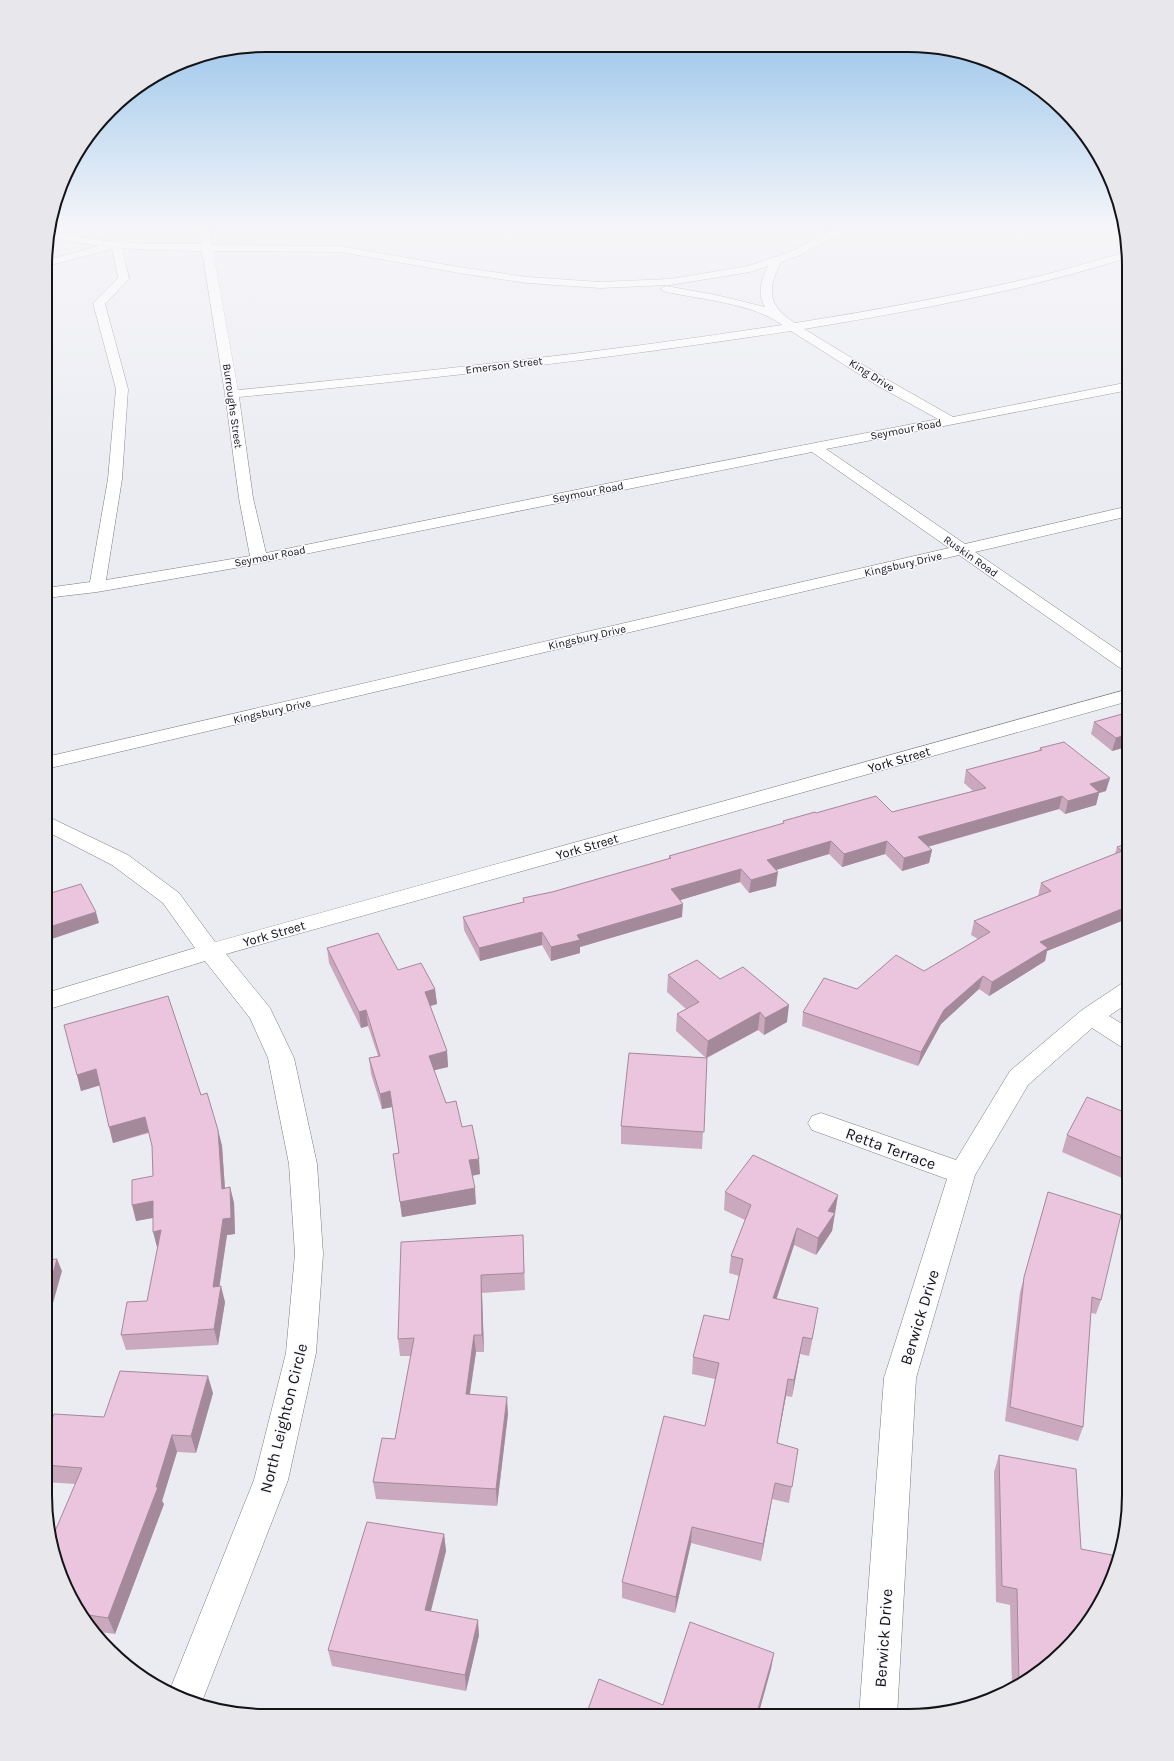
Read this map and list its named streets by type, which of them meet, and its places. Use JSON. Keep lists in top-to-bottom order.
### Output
{
  "streets": {
    "street": [
      "Emerson Street",
      "King Drive",
      "Burroughs Street",
      "Seymour Road",
      "Ruskin Road",
      "Kingsbury Drive",
      "York Street",
      "Retta Terrace",
      "Berwick Drive",
      "North Leighton Circle"
    ]
  },
  "crossings": [
    ["Emerson Street", "King Drive"],
    ["Emerson Street", "Burroughs Street"],
    ["King Drive", "Seymour Road"],
    ["Burroughs Street", "Seymour Road"],
    ["Seymour Road", "Ruskin Road"],
    ["Ruskin Road", "Kingsbury Drive"],
    ["York Street", "North Leighton Circle"],
    ["Retta Terrace", "Berwick Drive"]
  ]
}
